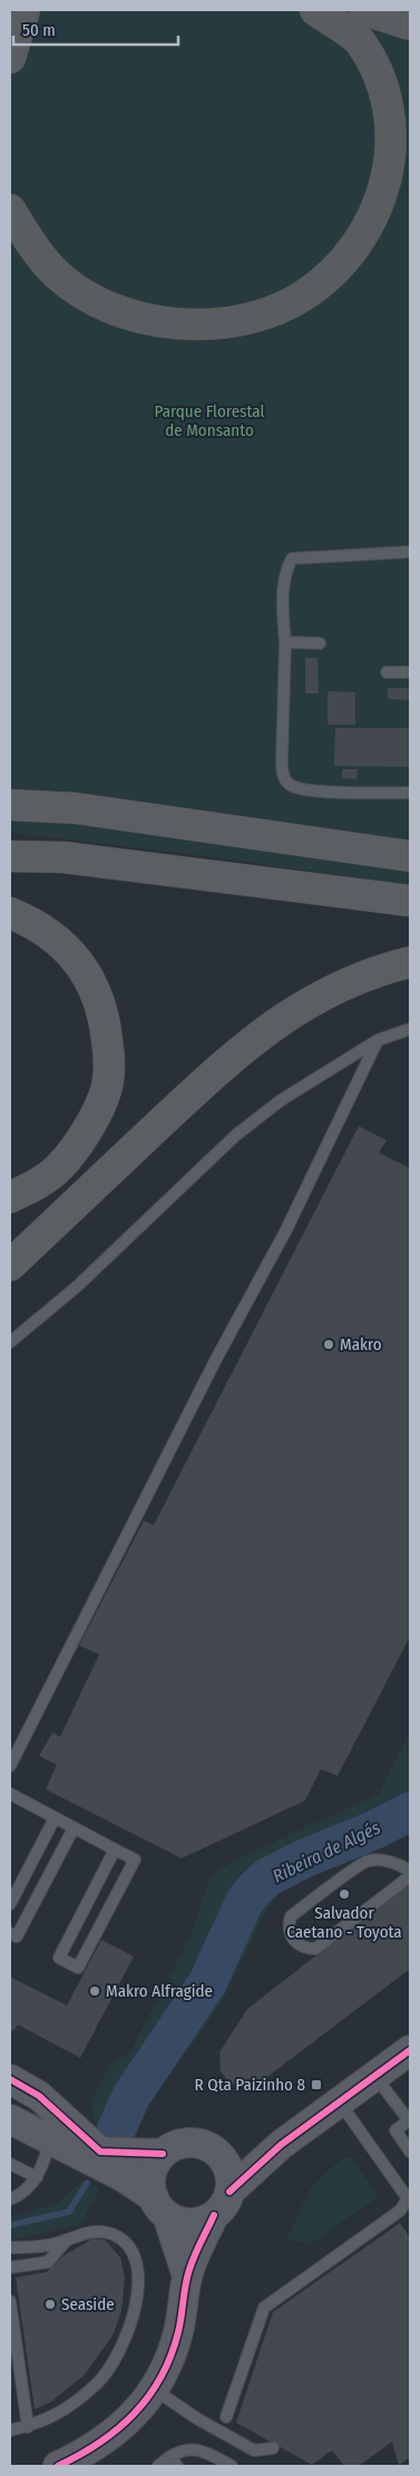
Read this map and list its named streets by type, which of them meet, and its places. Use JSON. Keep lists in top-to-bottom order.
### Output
{
  "water": ["Ribeira de Algés"],
  "parks": ["Parque Florestal de Monsanto"],
  "places": {
    "other": [
      "Makro",
      "Salvador Caetano - Toyota",
      "Makro Alfragide",
      "Seaside"
    ],
    "transit": ["R Qta Paizinho 8"]
  },
  "scale_bar": "50 m"
}
